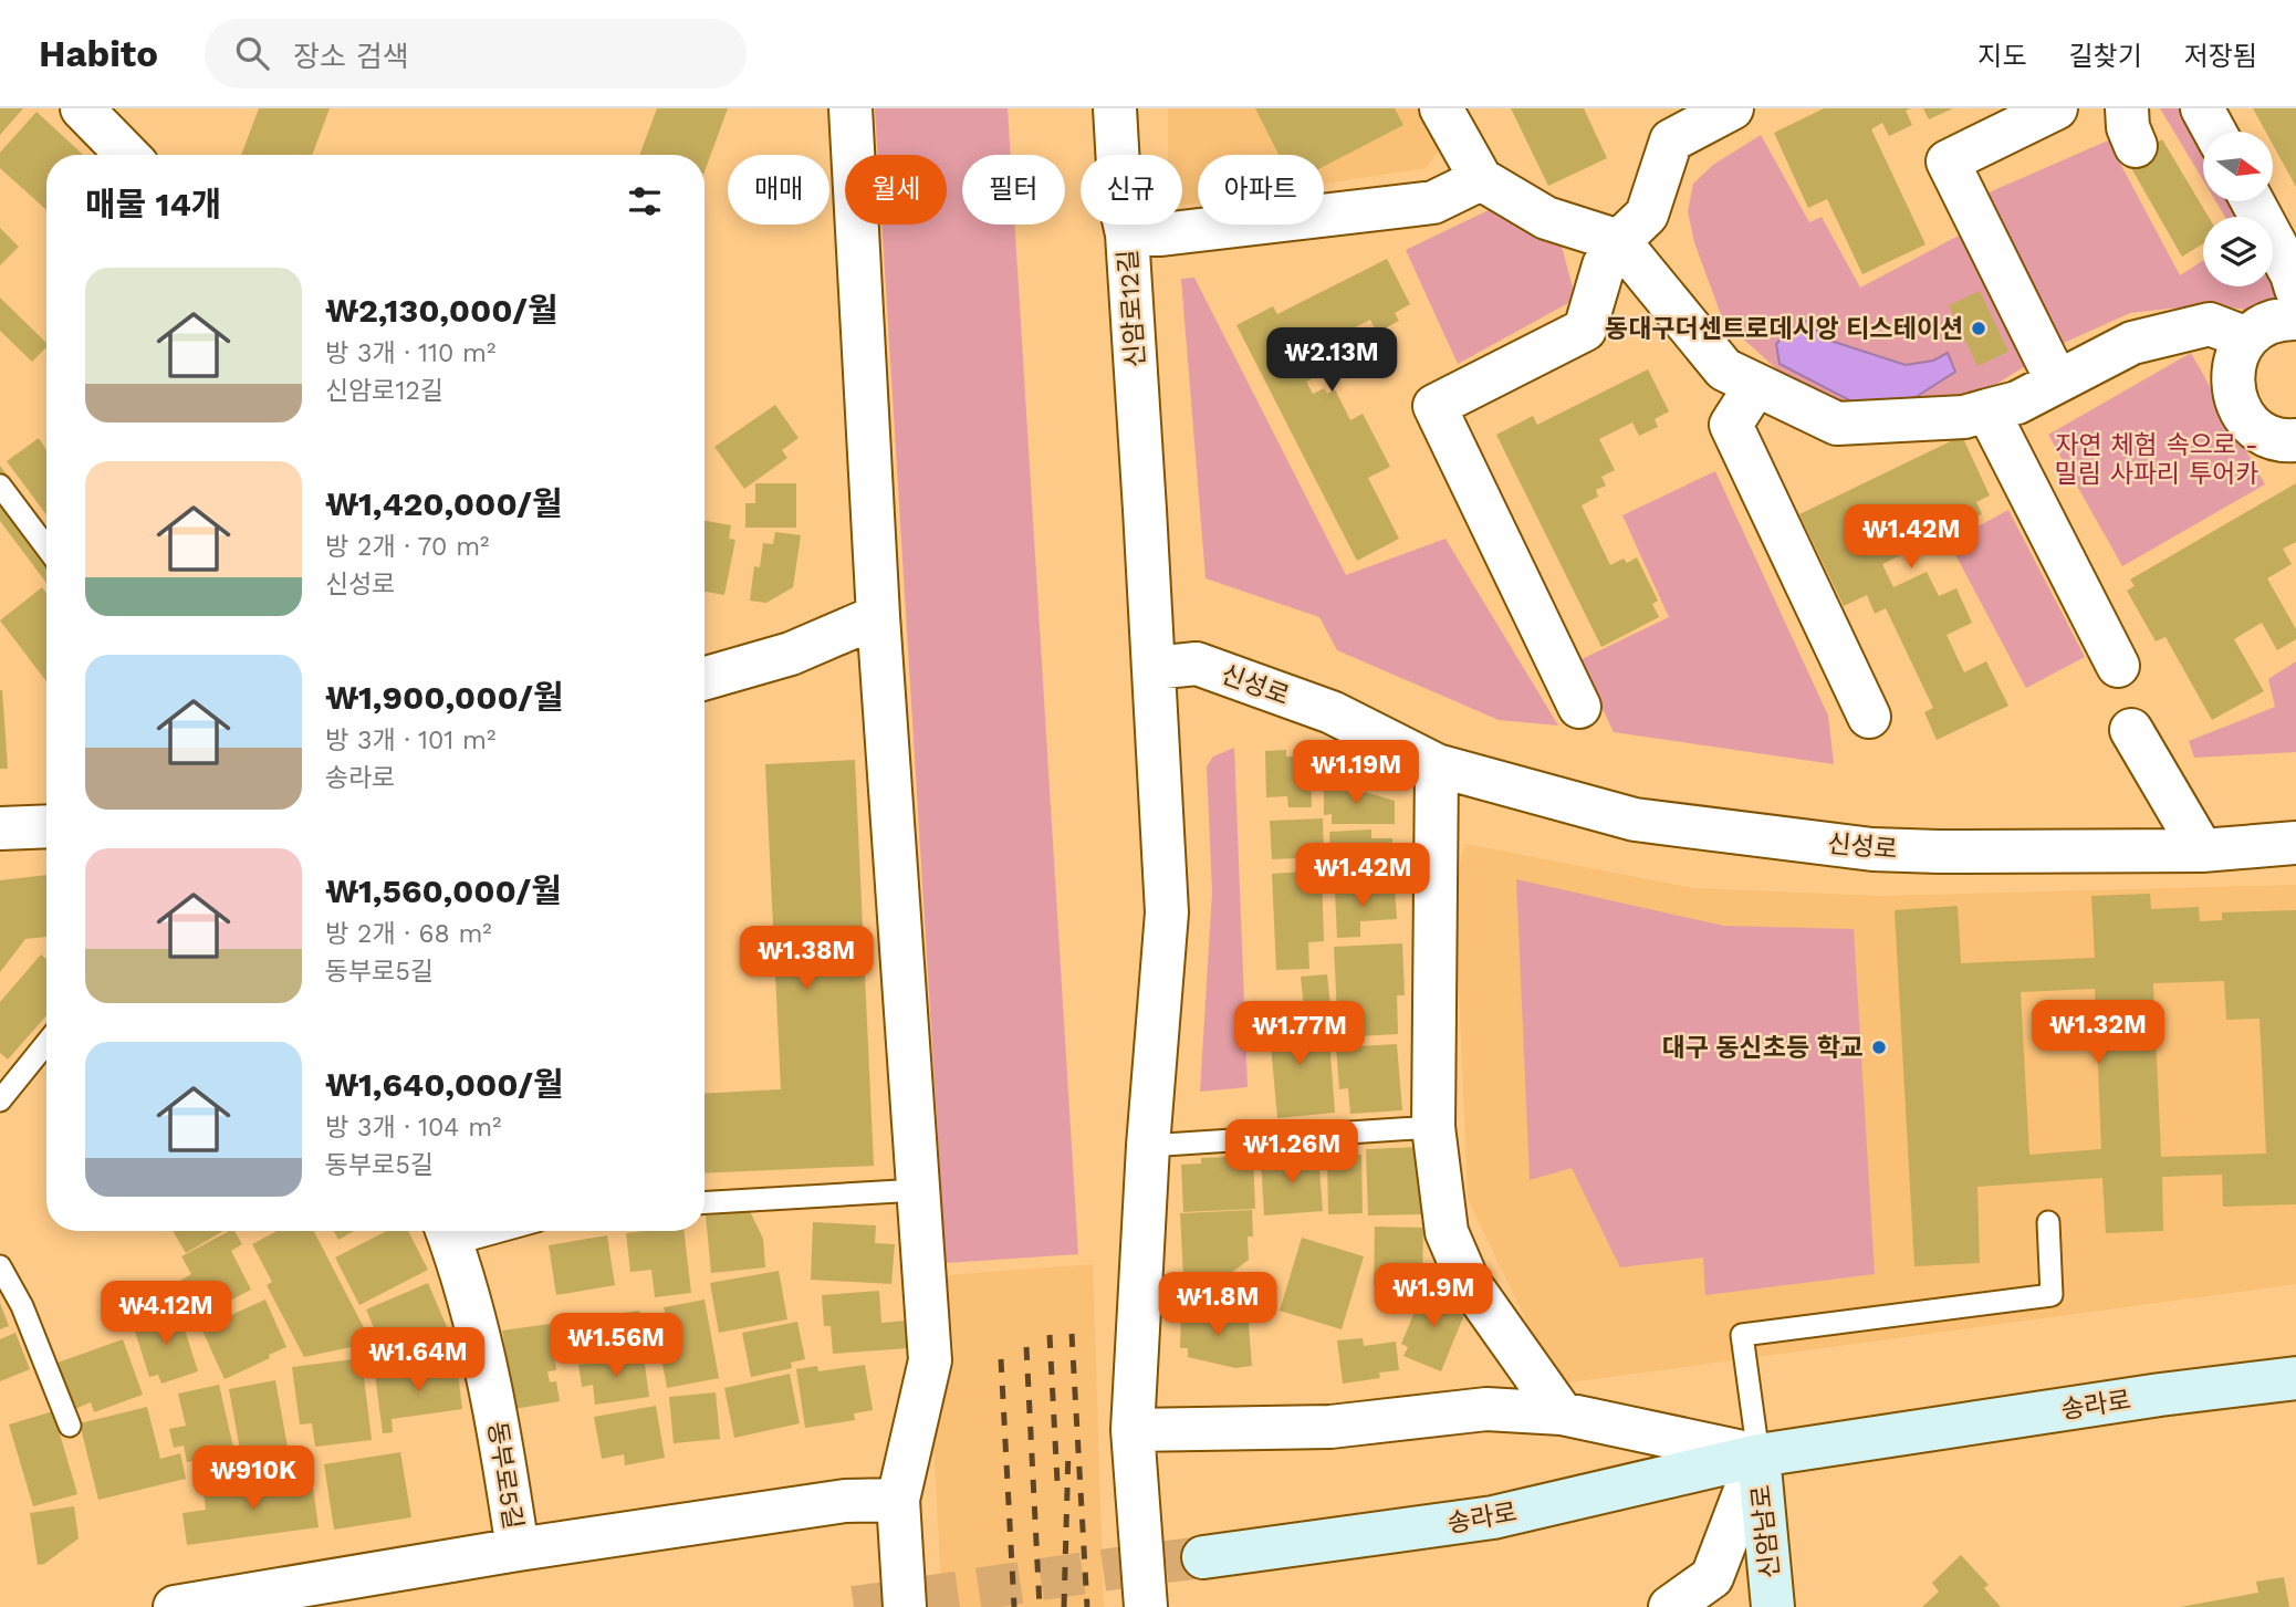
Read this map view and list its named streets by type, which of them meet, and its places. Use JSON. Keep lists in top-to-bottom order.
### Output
{
  "streets": {
    "main road": ["송라로", "신암남로"],
    "street": ["신암로12길", "신성로", "동부로5길"]
  },
  "crossings": [
    ["신암로12길", "신성로"],
    ["신암로12길", "송라로"],
    ["송라로", "신암남로"]
  ],
  "parks": ["자연 체험 속으로 - 밀림 사파리 투어카"],
  "places": ["동대구더센트로데시앙 티스테이션", "대구 동신초등 학교"],
  "north": "right",
  "page": {
    "header": "Habito",
    "search": "장소 검색",
    "nav": ["지도", "길찾기", "저장됨"],
    "chip": [
      "매매",
      "월세",
      "필터",
      "신규",
      "아파트"
    ],
    "heading": "매물 14개",
    "list": [
      {
        "name": "₩2,130,000/월",
        "note": "방 3개 · 110 m² · 신암로12길"
      },
      {
        "name": "₩1,420,000/월",
        "note": "방 2개 · 70 m² · 신성로"
      },
      {
        "name": "₩1,900,000/월",
        "note": "방 3개 · 101 m² · 송라로"
      },
      {
        "name": "₩1,560,000/월",
        "note": "방 2개 · 68 m² · 동부로5길"
      },
      {
        "name": "₩1,640,000/월",
        "note": "방 3개 · 104 m² · 동부로5길"
      }
    ],
    "price": [
      "₩2.13M",
      "₩1.42M",
      "₩1.19M",
      "₩1.42M",
      "₩1.38M",
      "₩1.32M",
      "₩1.77M",
      "₩1.26M",
      "₩1.9M",
      "₩1.8M",
      "₩4.12M",
      "₩1.56M",
      "₩1.64M",
      "₩910K"
    ]
  }
}
